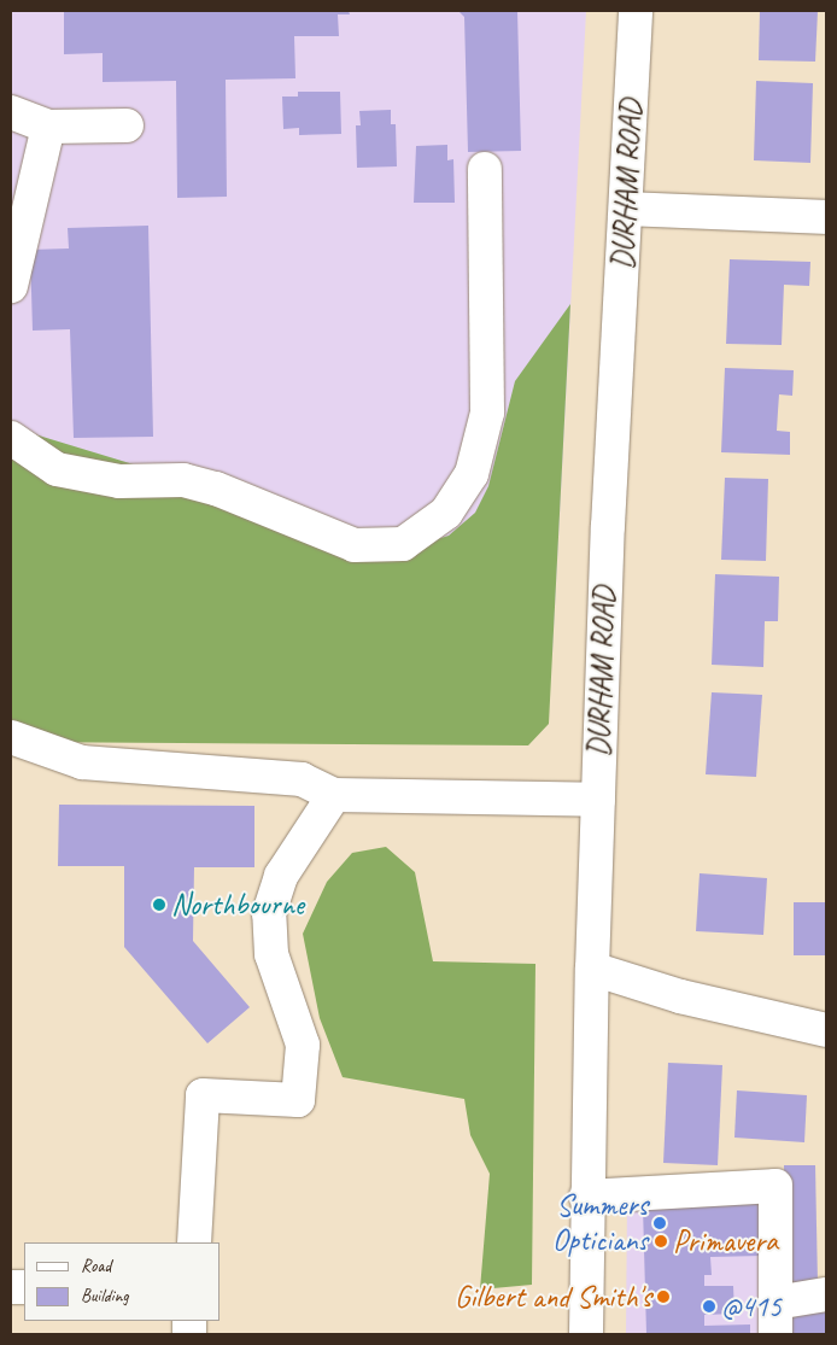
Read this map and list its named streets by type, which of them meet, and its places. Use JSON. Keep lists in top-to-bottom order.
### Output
{
  "streets": {
    "street": ["DURHAM ROAD"]
  },
  "places": [
    "Northbourne",
    "Summers Opticians",
    "Primavera",
    "Gilbert and Smith's",
    "@415"
  ],
  "legend": ["Road", "Building"]
}
